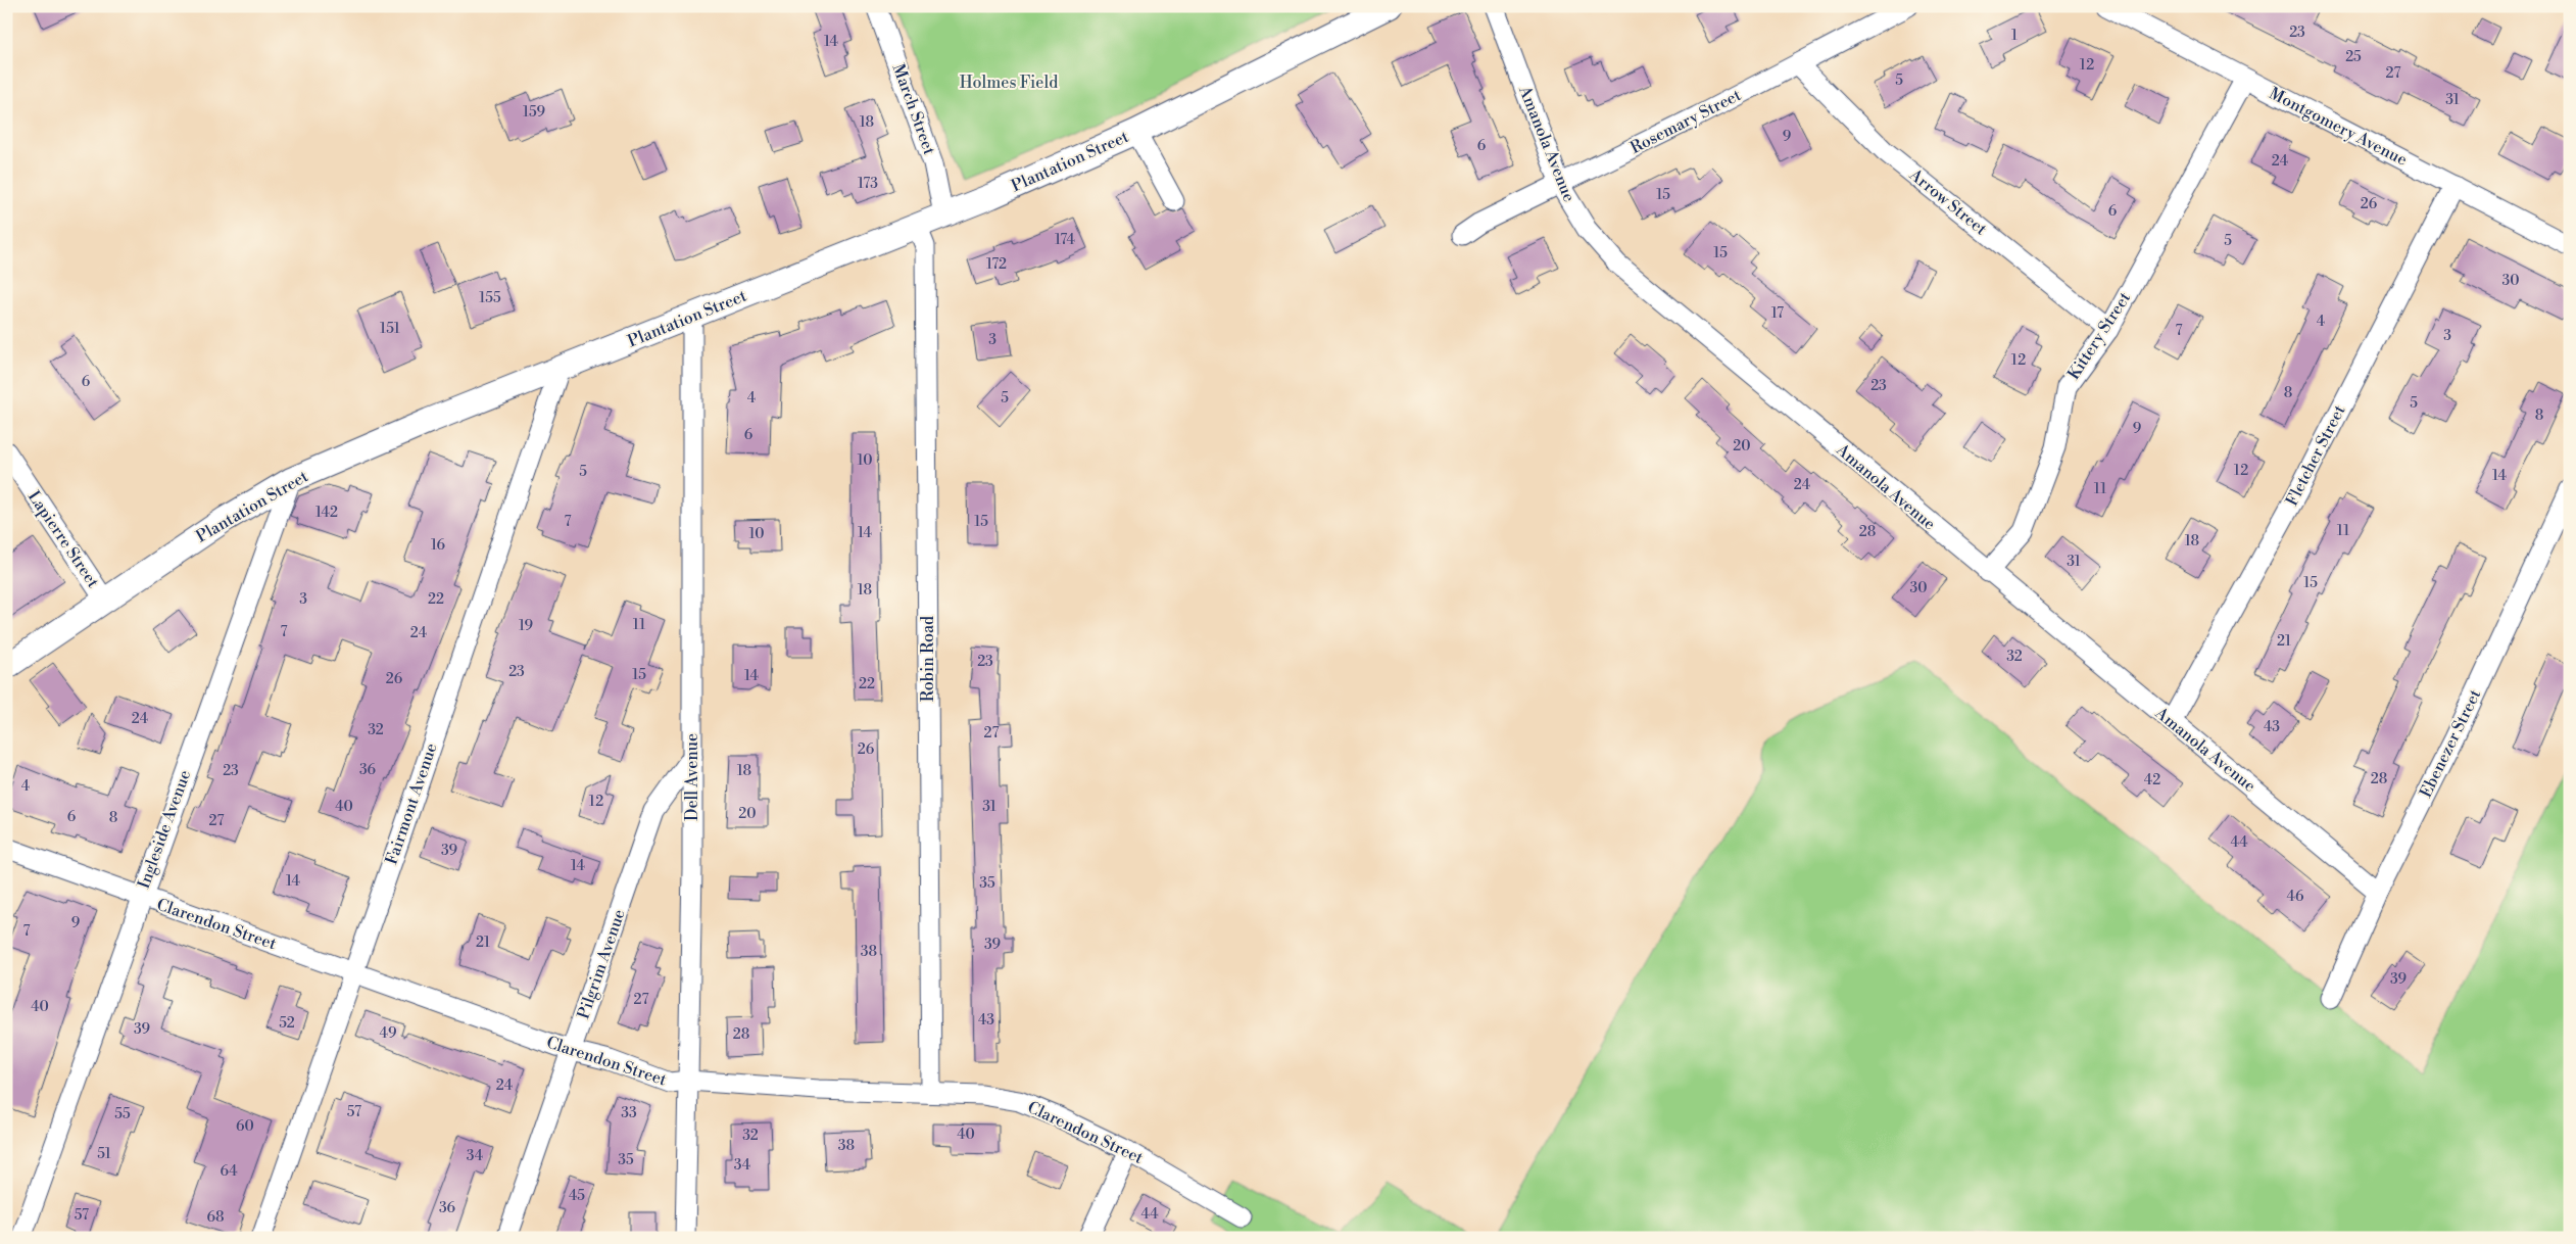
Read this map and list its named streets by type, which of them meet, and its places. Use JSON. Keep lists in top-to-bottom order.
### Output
{
  "streets": {
    "street": [
      "March Street",
      "Rosemary Street",
      "Montgomery Avenue",
      "Amanola Avenue",
      "Plantation Street",
      "Arrow Street",
      "Kittery Street",
      "Fletcher Street",
      "Lapierre Street",
      "Robin Road",
      "Ebenezer Street",
      "Dell Avenue",
      "Fairmont Avenue",
      "Ingleside Avenue",
      "Clarendon Street",
      "Pilgrim Avenue"
    ]
  },
  "crossings": [
    ["March Street", "Plantation Street"],
    ["Rosemary Street", "Amanola Avenue"],
    ["Rosemary Street", "Arrow Street"],
    ["Montgomery Avenue", "Kittery Street"],
    ["Montgomery Avenue", "Fletcher Street"],
    ["Amanola Avenue", "Kittery Street"],
    ["Amanola Avenue", "Fletcher Street"],
    ["Amanola Avenue", "Ebenezer Street"],
    ["Plantation Street", "Lapierre Street"],
    ["Plantation Street", "Robin Road"],
    ["Plantation Street", "Dell Avenue"],
    ["Plantation Street", "Fairmont Avenue"],
    ["Plantation Street", "Ingleside Avenue"],
    ["Arrow Street", "Kittery Street"],
    ["Robin Road", "Clarendon Street"],
    ["Dell Avenue", "Clarendon Street"],
    ["Dell Avenue", "Pilgrim Avenue"],
    ["Fairmont Avenue", "Clarendon Street"],
    ["Ingleside Avenue", "Clarendon Street"],
    ["Clarendon Street", "Pilgrim Avenue"]
  ],
  "parks": ["Holmes Field"],
  "house_numbers": [
    "23",
    "1",
    "14",
    "25",
    "12",
    "27",
    "5",
    "31",
    "159",
    "18",
    "9",
    "6",
    "24",
    "173",
    "15",
    "26",
    "6",
    "174",
    "5",
    "15",
    "172",
    "30",
    "155",
    "17",
    "4",
    "151",
    "7",
    "3",
    "3",
    "12",
    "6",
    "23",
    "8",
    "4",
    "5",
    "5",
    "8",
    "9",
    "6",
    "20",
    "10",
    "12",
    "5",
    "14",
    "24",
    "11",
    "142",
    "7",
    "15",
    "11",
    "28",
    "14",
    "10",
    "18",
    "16",
    "31",
    "15",
    "30",
    "18",
    "3",
    "22",
    "11",
    "19",
    "7",
    "24",
    "21",
    "32",
    "23",
    "23",
    "15",
    "14",
    "26",
    "22",
    "24",
    "43",
    "32",
    "27",
    "26",
    "36",
    "23",
    "18",
    "28",
    "42",
    "4",
    "12",
    "40",
    "31",
    "20",
    "6",
    "8",
    "27",
    "44",
    "39",
    "14",
    "14",
    "35",
    "46",
    "9",
    "7",
    "21",
    "39",
    "38",
    "39",
    "27",
    "40",
    "43",
    "52",
    "39",
    "49",
    "28",
    "24",
    "57",
    "33",
    "55",
    "60",
    "40",
    "32",
    "38",
    "51",
    "34",
    "35",
    "34",
    "64",
    "45",
    "36",
    "44",
    "57",
    "68"
  ]
}
